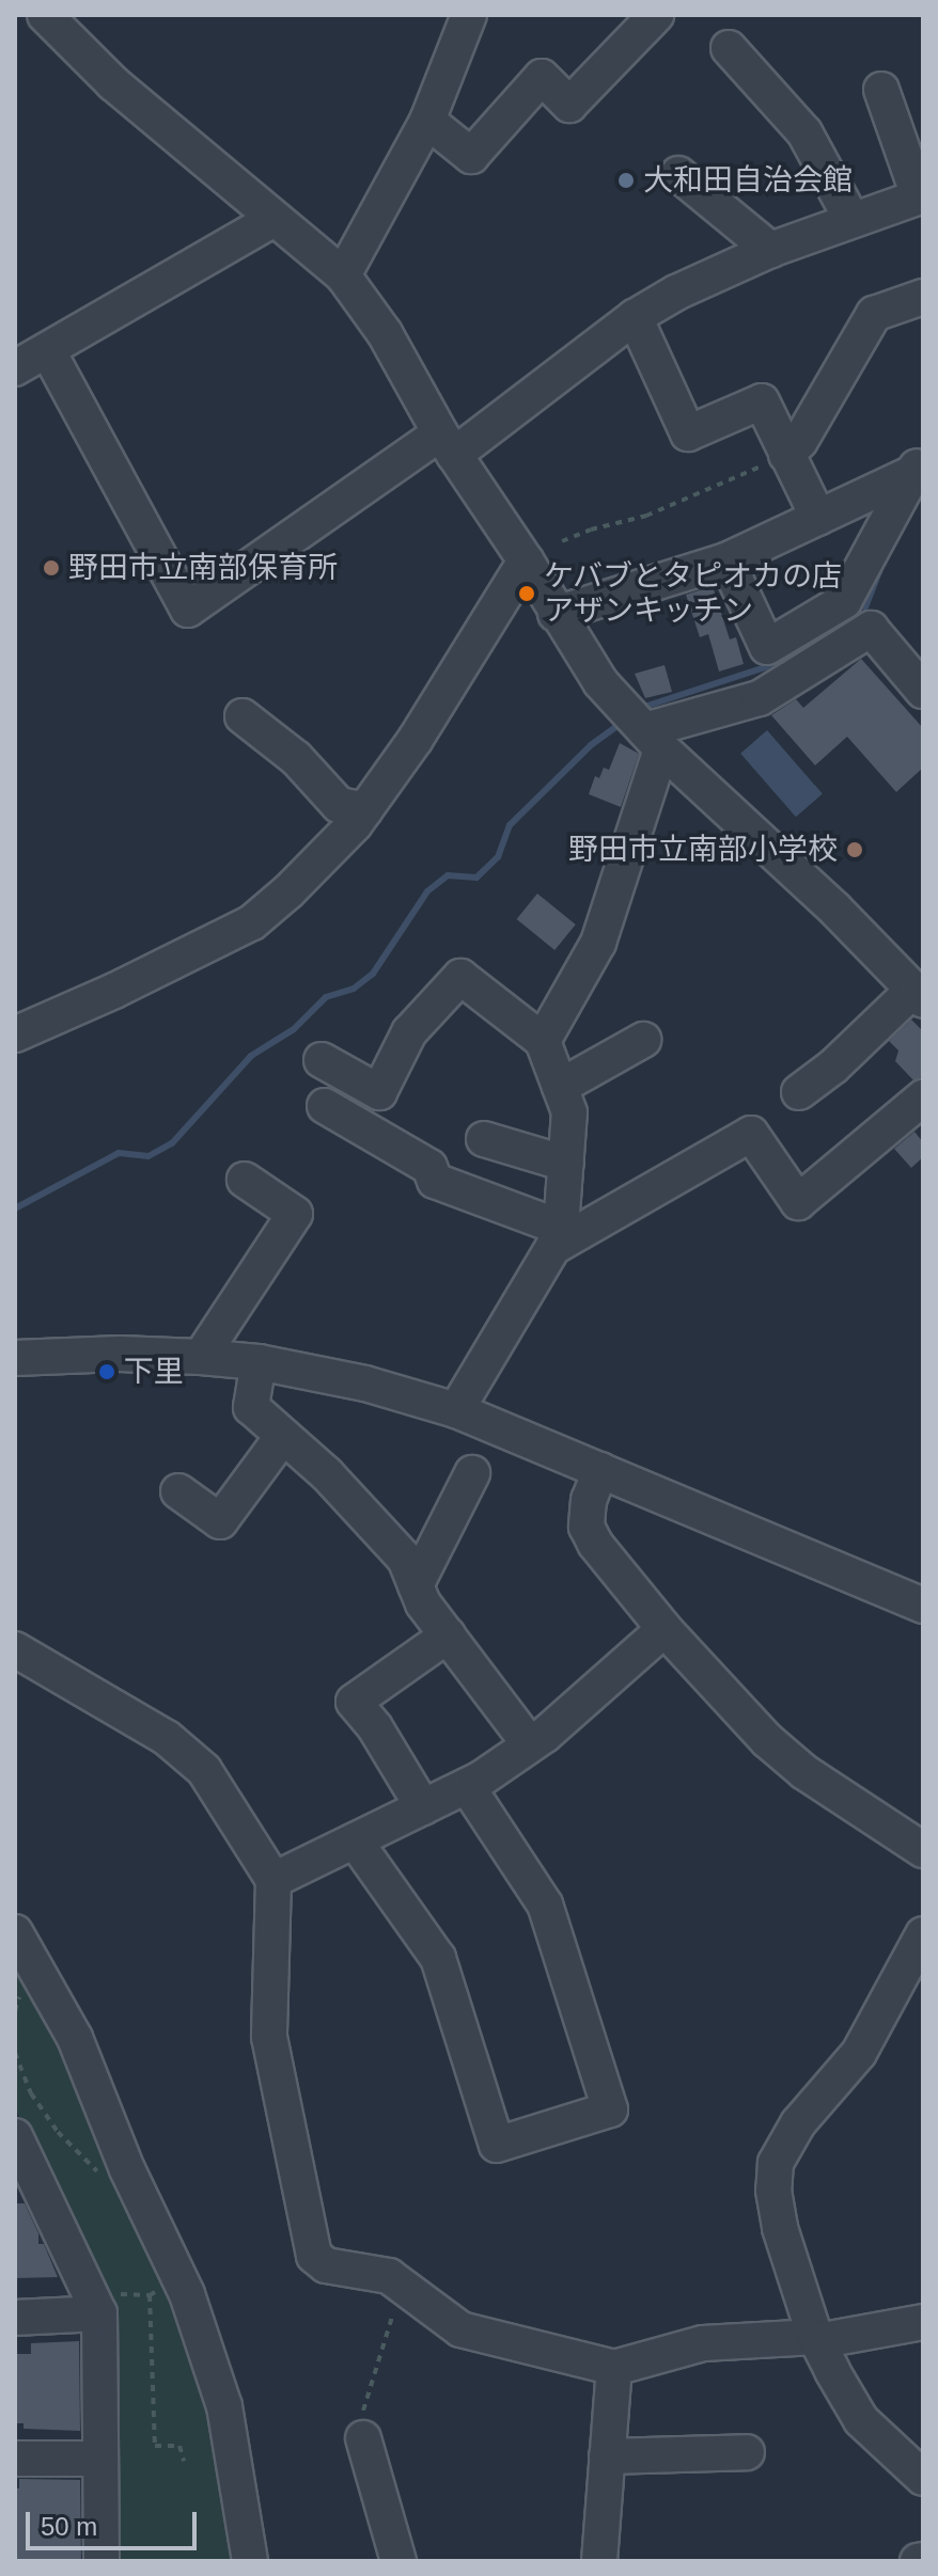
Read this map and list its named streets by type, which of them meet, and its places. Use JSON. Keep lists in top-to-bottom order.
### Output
{
  "places": [
    "大和田自治会館",
    "野田市立南部保育所",
    "ケバブとタピオカの店 アザンキッチン",
    "野田市立南部小学校",
    "下里"
  ],
  "scale_bar": "50 m"
}
